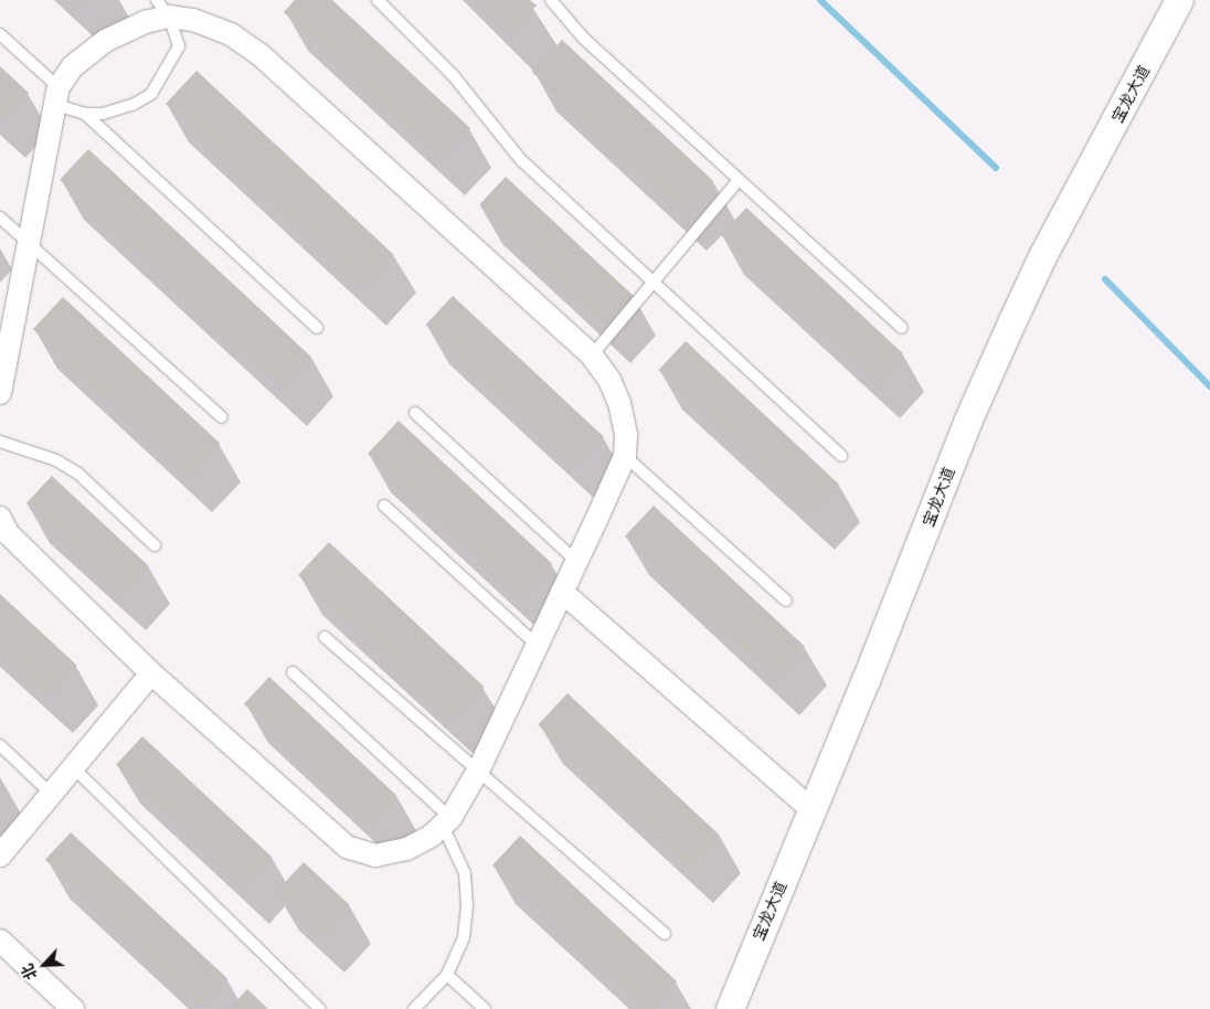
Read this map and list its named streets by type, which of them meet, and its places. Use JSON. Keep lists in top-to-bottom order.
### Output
{
  "streets": {
    "street": ["宝龙大道"]
  },
  "north": "bottom left"
}
